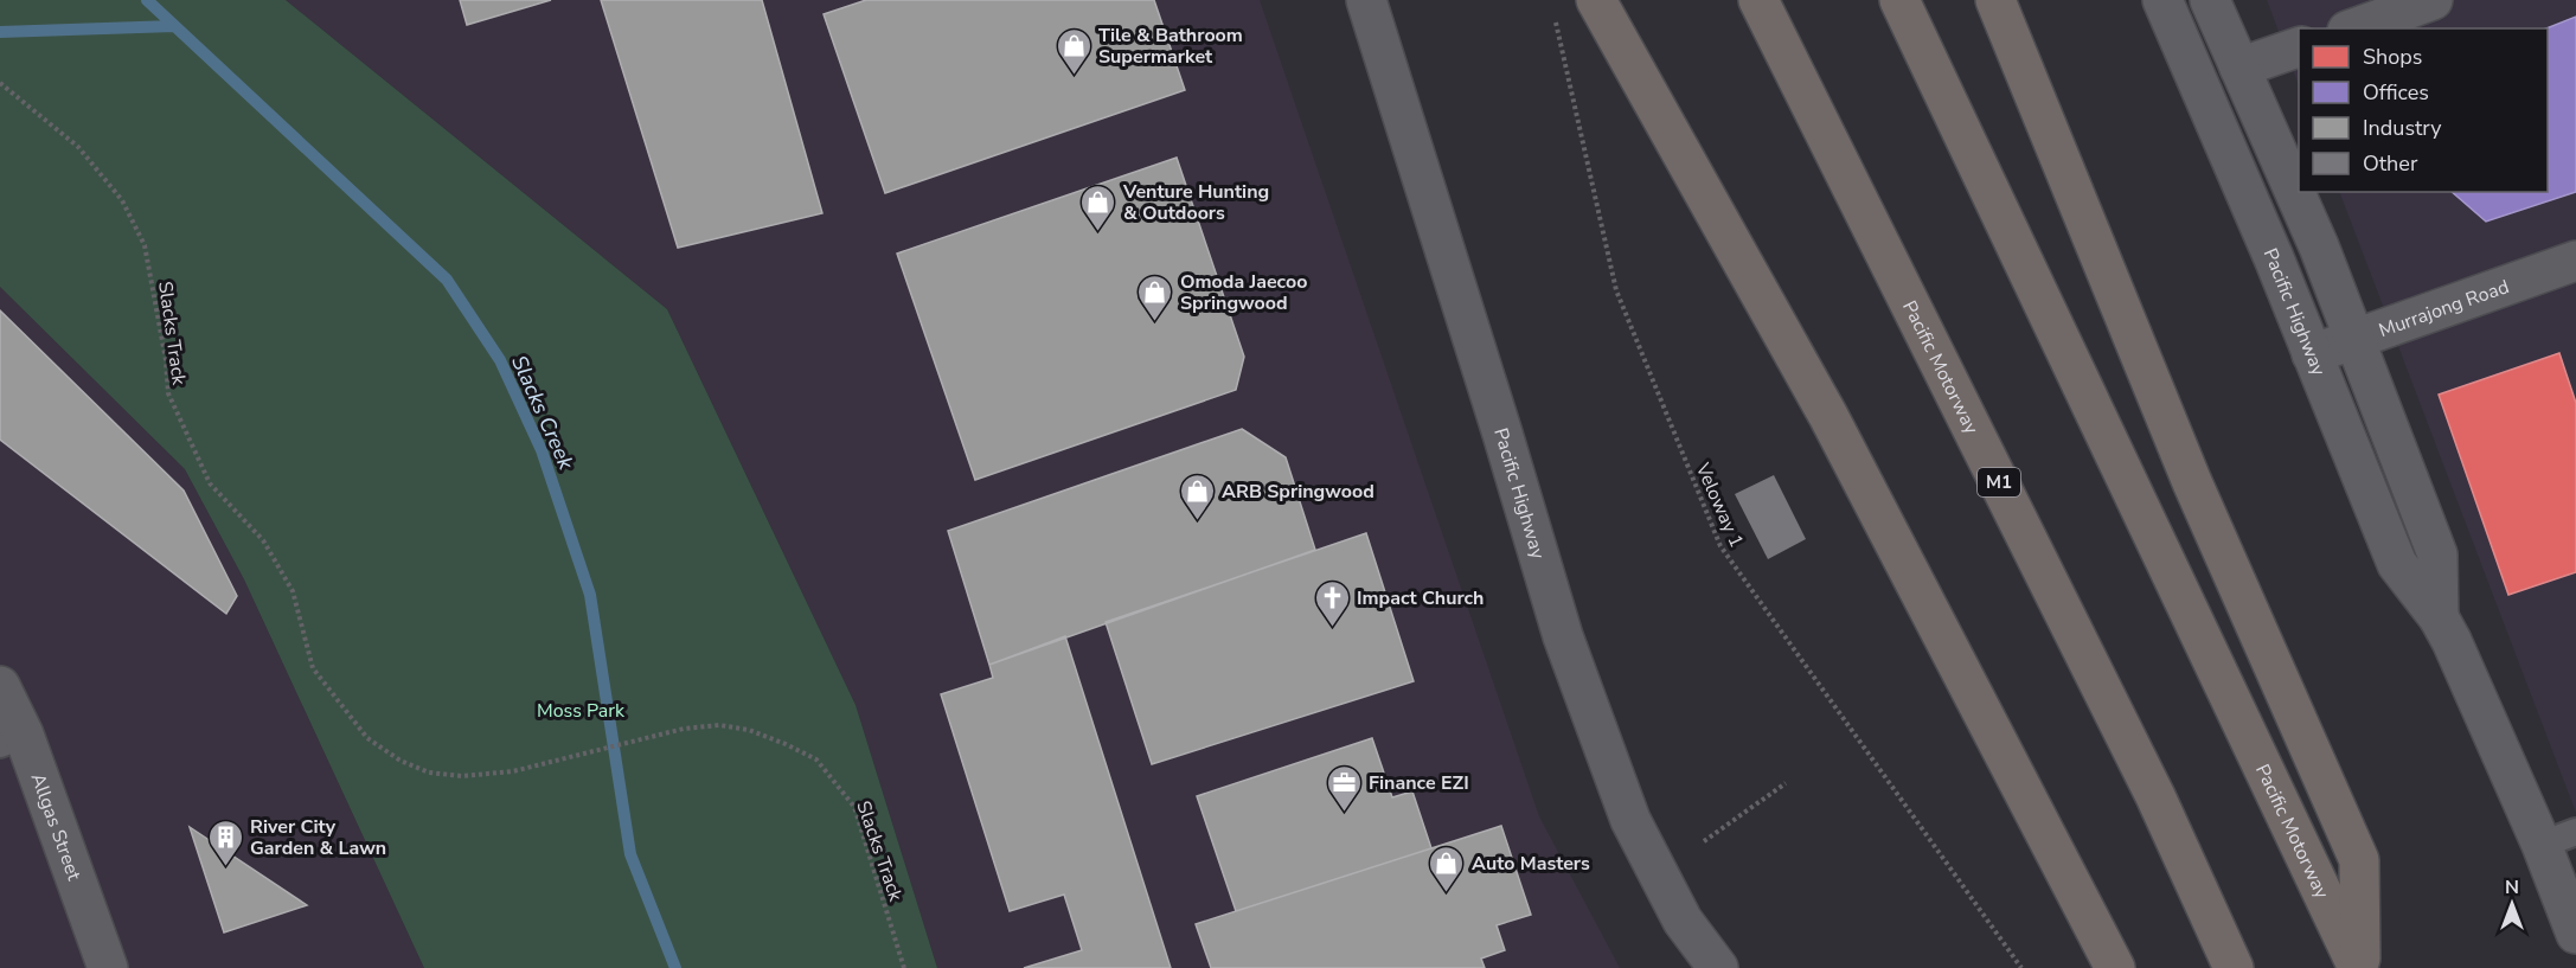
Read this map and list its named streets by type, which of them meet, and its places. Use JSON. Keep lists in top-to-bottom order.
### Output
{
  "streets": {
    "highway": ["Pacific Motorway", "M1"],
    "street": ["Murrajong Road", "Pacific Highway", "Allgas Street"],
    "path": ["Slacks Track", "Veloway 1"]
  },
  "crossings": [
    ["Murrajong Road", "Pacific Highway"]
  ],
  "water": ["Slacks Creek"],
  "parks": ["Moss Park"],
  "places": {
    "shop": [
      "Tile & Bathroom Supermarket",
      "Venture Hunting & Outdoors",
      "Omoda Jaecoo Springwood",
      "ARB Springwood",
      "Auto Masters"
    ],
    "church": ["Impact Church"],
    "office": ["Finance EZI"],
    "building": ["River City Garden & Lawn"]
  },
  "legend": [
    "Shops",
    "Offices",
    "Industry",
    "Other"
  ],
  "north": "top"
}
